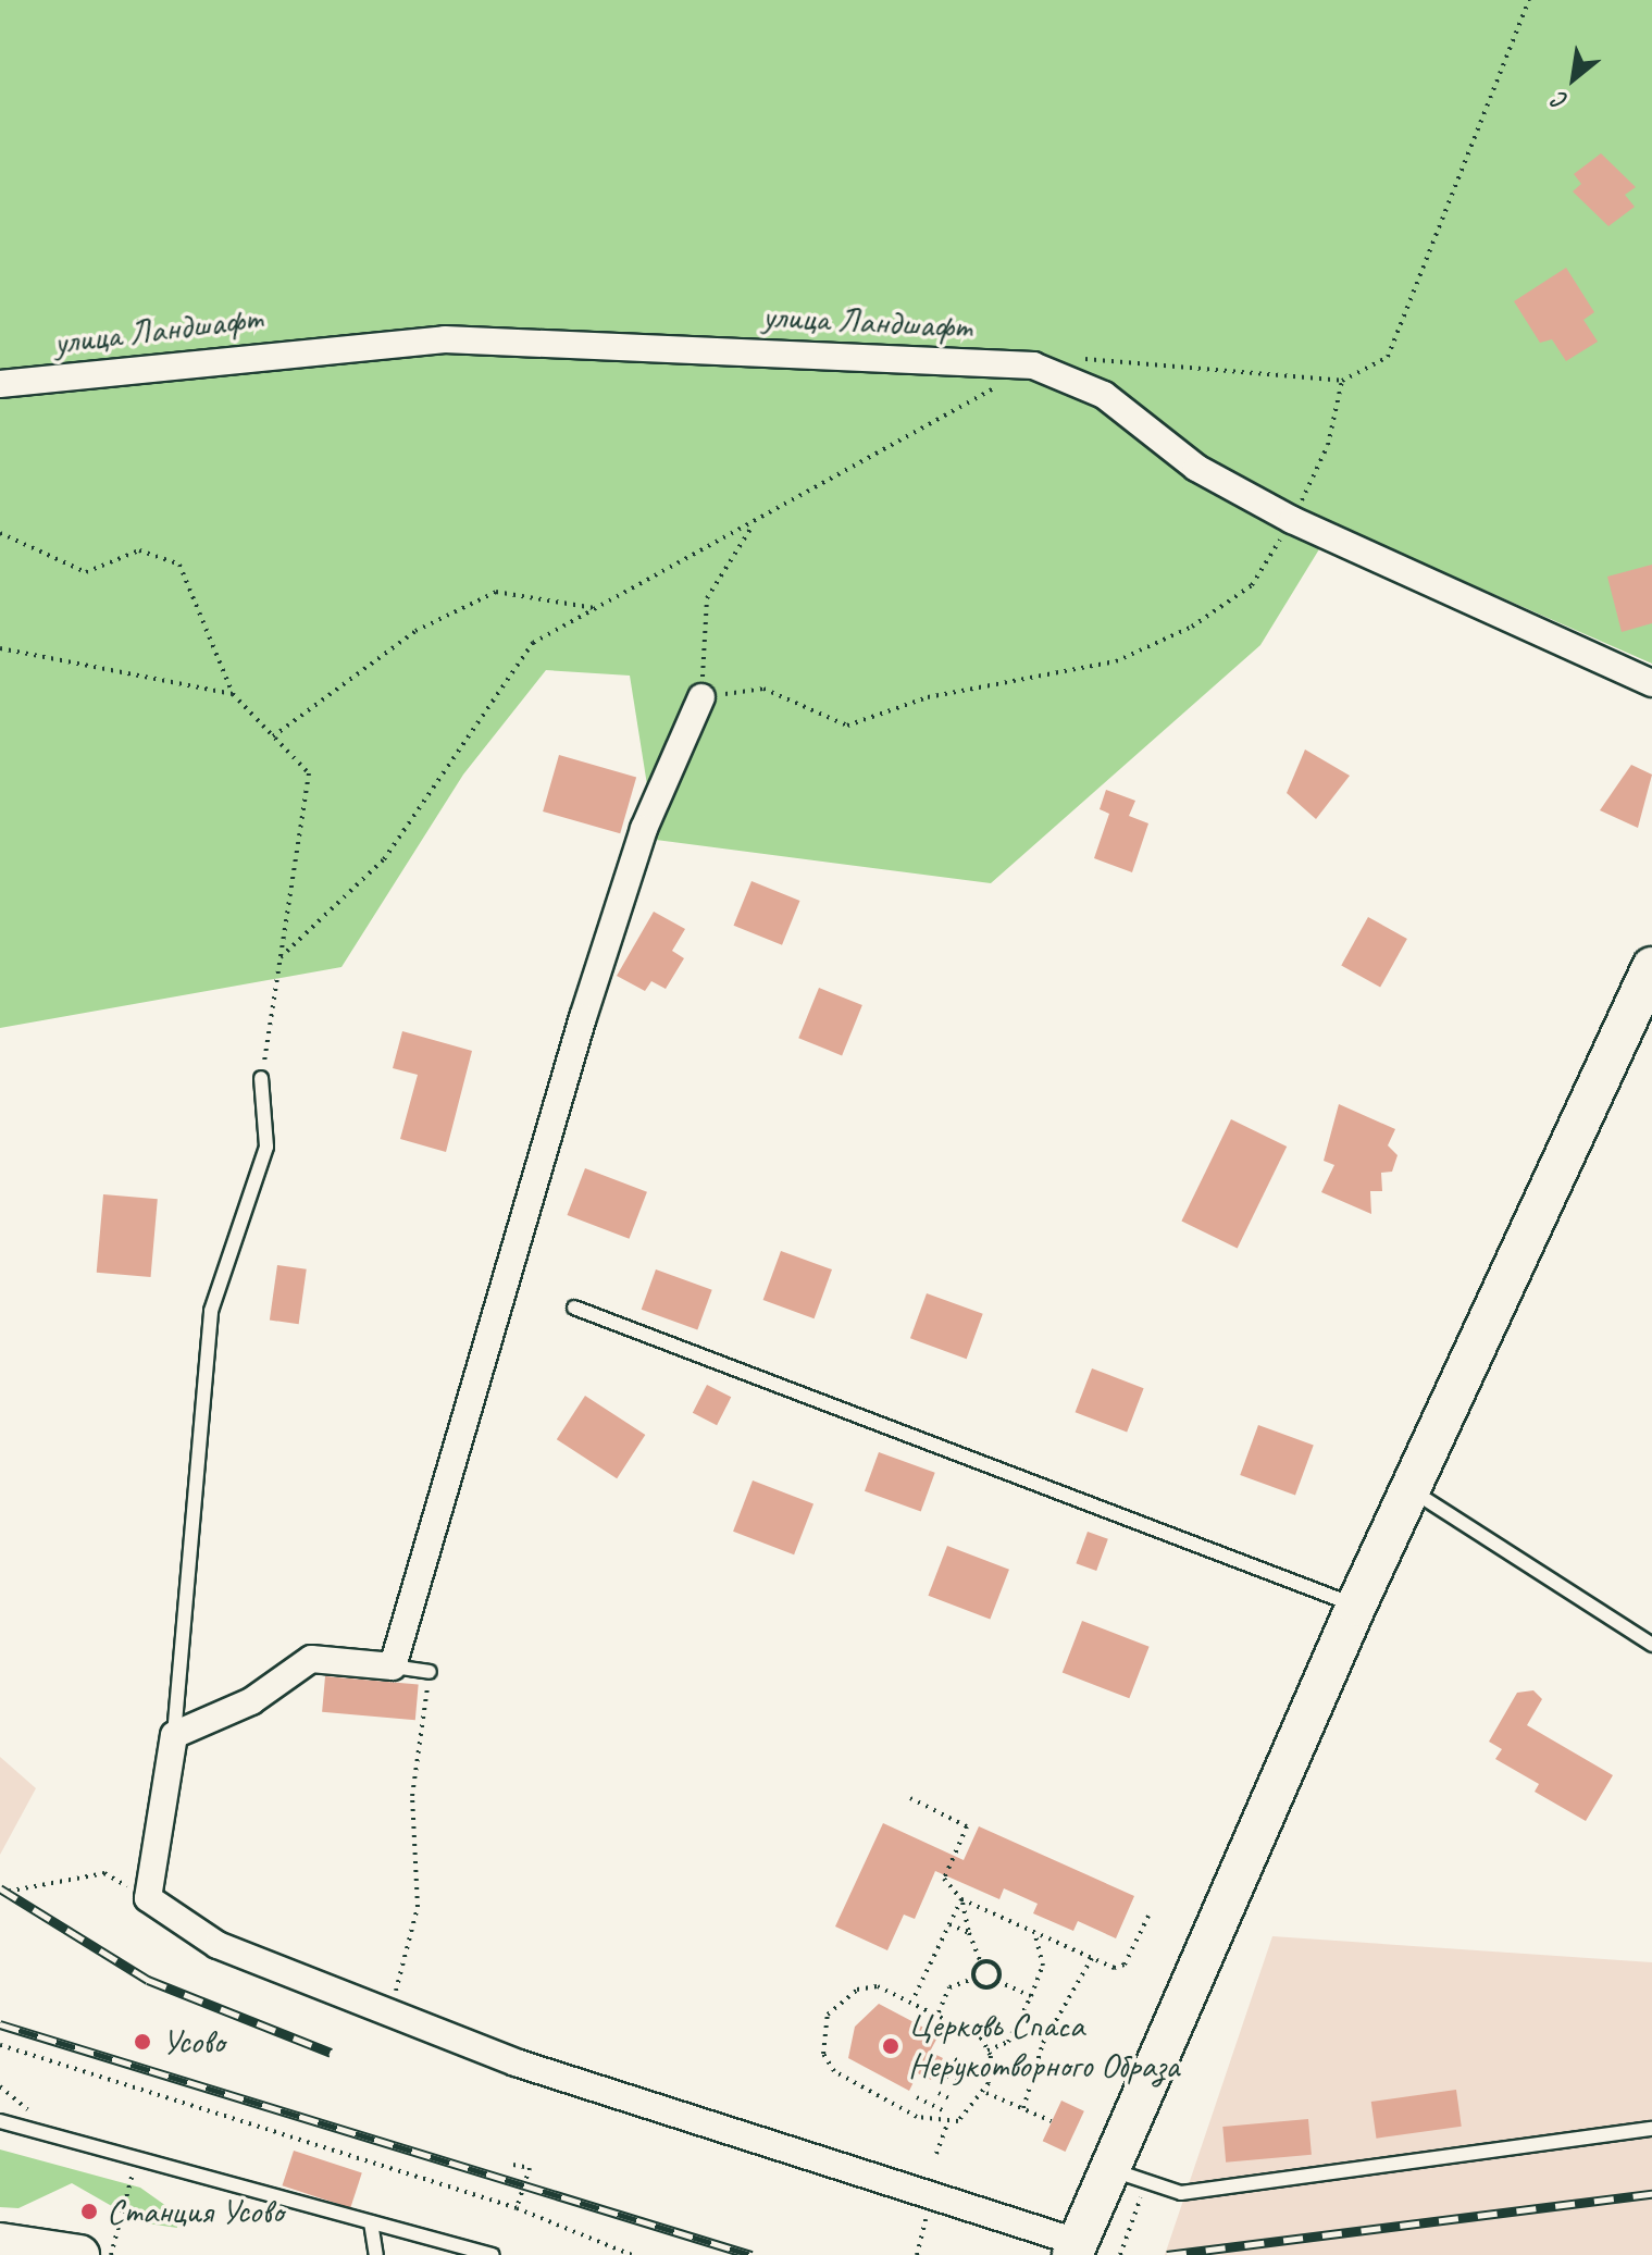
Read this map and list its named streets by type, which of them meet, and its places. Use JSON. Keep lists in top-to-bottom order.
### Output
{
  "streets": {
    "street": ["улица Ландшафт"]
  },
  "places": ["Усово", "Церковь Спаса Нерукотворного Образа", "Станция Усово"],
  "north": "bottom left"
}
